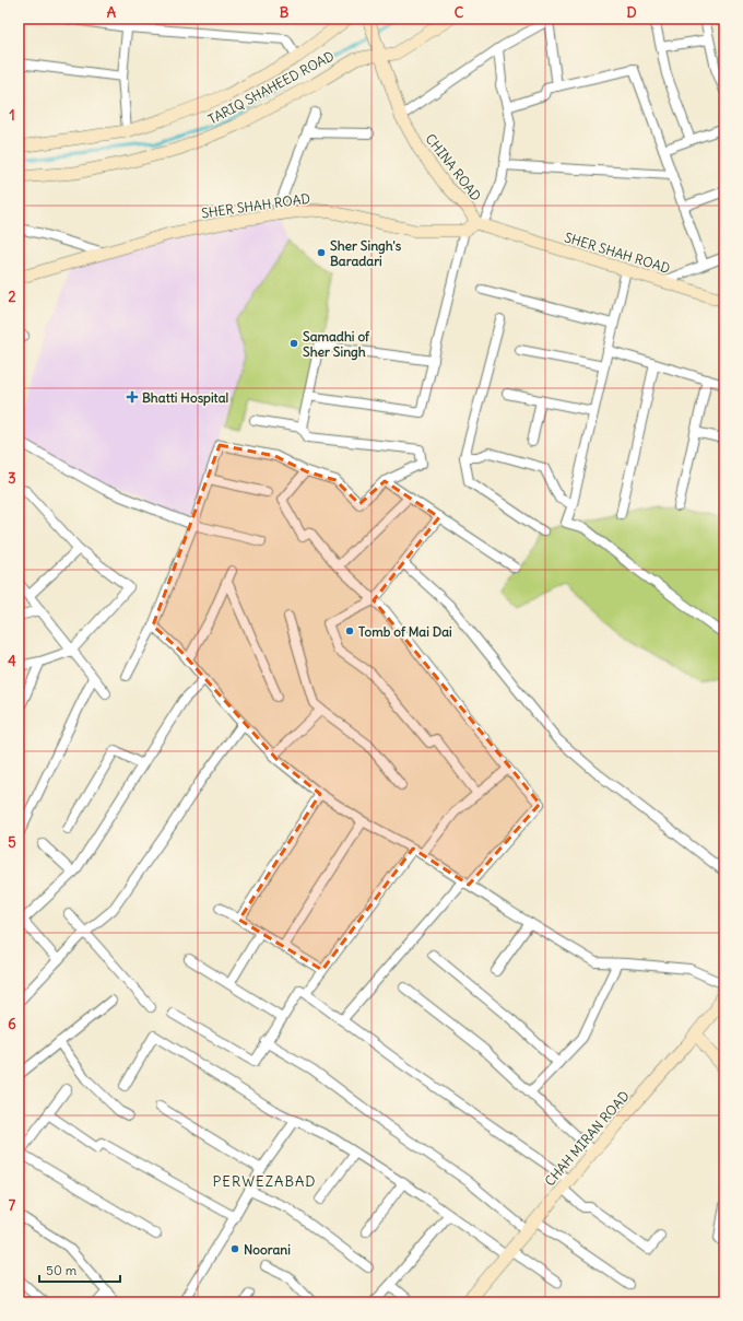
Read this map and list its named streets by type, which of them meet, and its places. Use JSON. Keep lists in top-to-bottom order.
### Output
{
  "streets": {
    "main road": [
      "TARIQ SHAHEED ROAD",
      "CHINA ROAD",
      "SHER SHAH ROAD",
      "CHAH MIRAN ROAD"
    ]
  },
  "crossings": [
    ["TARIQ SHAHEED ROAD", "CHINA ROAD"],
    ["CHINA ROAD", "SHER SHAH ROAD"]
  ],
  "districts": ["PERWEZABAD"],
  "places": {
    "other": [
      "Sher Singh's Baradari",
      "Samadhi of Sher Singh",
      "Tomb of Mai Dai",
      "Noorani"
    ],
    "health": ["Bhatti Hospital"]
  },
  "scale_bar": "50 m",
  "grid": {
    "columns": [
      "A",
      "B",
      "C",
      "D"
    ],
    "rows": [
      "1",
      "2",
      "3",
      "4",
      "5",
      "6",
      "7"
    ]
  }
}
